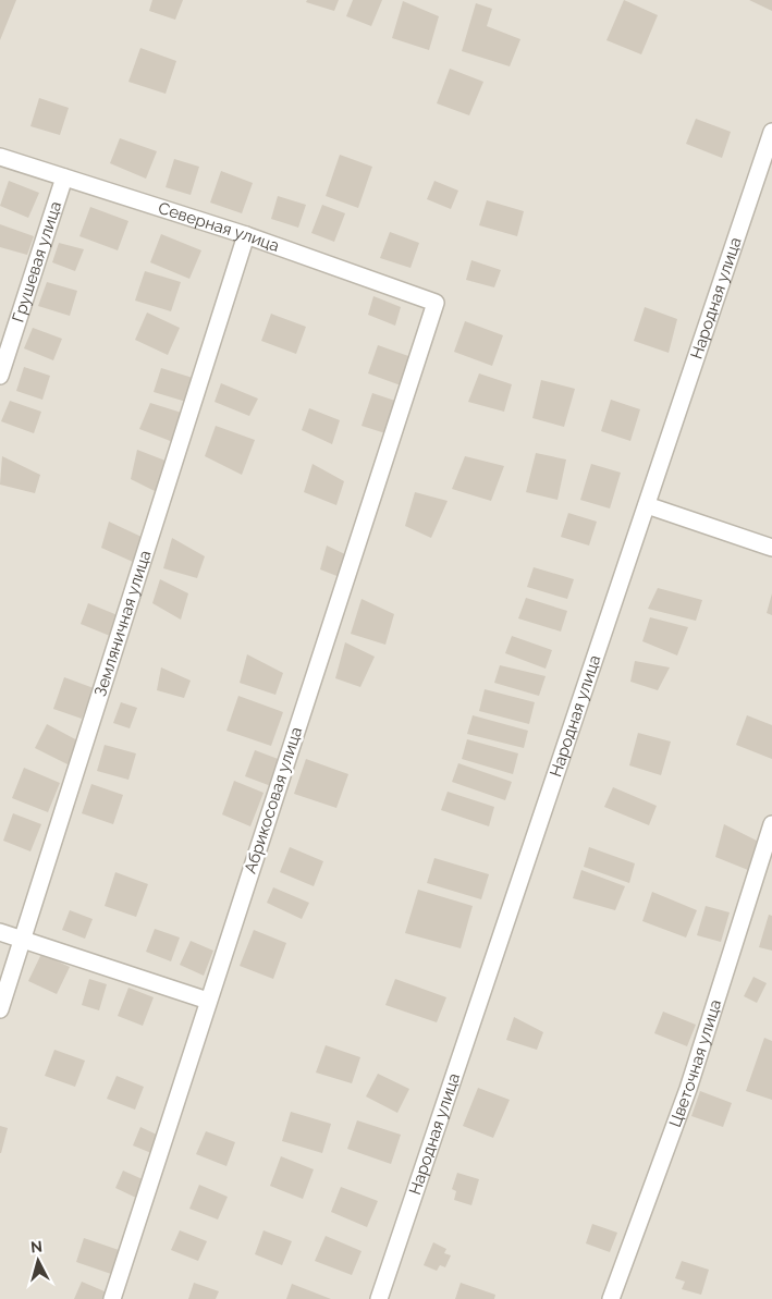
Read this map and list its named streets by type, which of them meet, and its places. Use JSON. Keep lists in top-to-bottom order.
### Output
{
  "streets": {
    "street": [
      "Северная улица",
      "Грушевая улица",
      "Народная улица",
      "Земляничная улица",
      "Абрикосовая улица",
      "Цветочная улица"
    ]
  },
  "crossings": [
    ["Северная улица", "Грушевая улица"],
    ["Северная улица", "Земляничная улица"],
    ["Северная улица", "Абрикосовая улица"]
  ],
  "north": "top"
}
